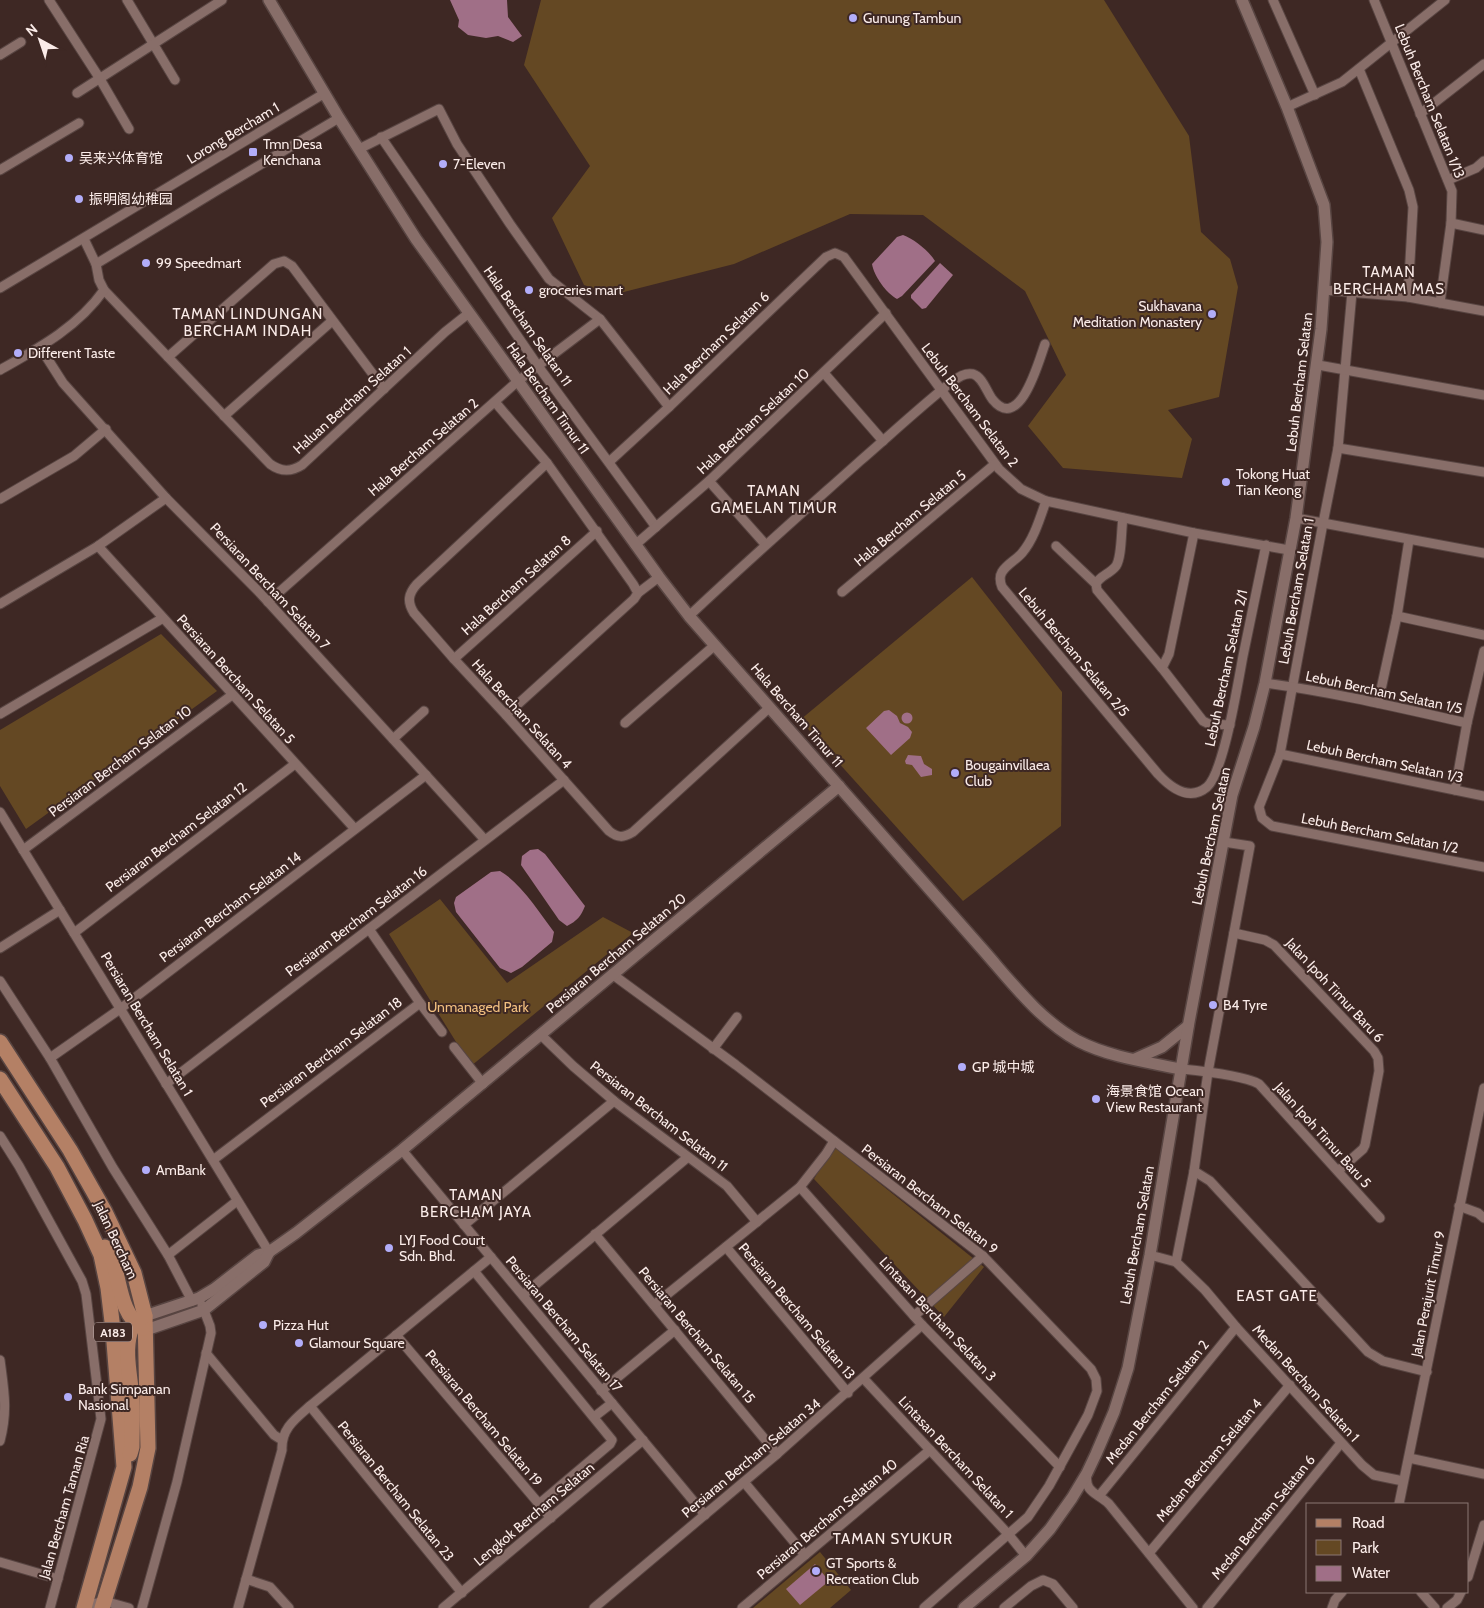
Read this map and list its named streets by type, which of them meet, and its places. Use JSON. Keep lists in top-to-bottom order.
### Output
{
  "streets": {
    "main road": ["Jalan Bercham", "A183"],
    "street": [
      "Lebuh Bercham Selatan 1/13",
      "Lorong Bercham 1",
      "Hala Bercham Selatan 11",
      "Hala Bercham Selatan 6",
      "Lebuh Bercham Selatan",
      "Hala Bercham Timur 11",
      "Haluan Bercham Selatan 1",
      "Lebuh Bercham Selatan 2",
      "Hala Bercham Selatan 10",
      "Hala Bercham Selatan 2",
      "Hala Bercham Selatan 5",
      "Hala Bercham Selatan 8",
      "Persiaran Bercham Selatan 7",
      "Lebuh Bercham Selatan 1",
      "Lebuh Bercham Selatan 2/5",
      "Lebuh Bercham Selatan 2/1",
      "Persiaran Bercham Selatan 5",
      "Lebuh Bercham Selatan 1/5",
      "Hala Bercham Selatan 4",
      "Persiaran Bercham Selatan 10",
      "Lebuh Bercham Selatan 1/3",
      "Lebuh Bercham Selatan 1/2",
      "Persiaran Bercham Selatan 12",
      "Persiaran Bercham Selatan 14",
      "Persiaran Bercham Selatan 16",
      "Persiaran Bercham Selatan 20",
      "Jalan Ipoh Timur Baru 6",
      "Persiaran Bercham Selatan 1",
      "Persiaran Bercham Selatan 18",
      "Persiaran Bercham Selatan 11",
      "Jalan Ipoh Timur Baru 5",
      "Persiaran Bercham Selatan 9",
      "Jalan Perajurit Timur 9",
      "Persiaran Bercham Selatan 13",
      "Lintasan Bercham Selatan 3",
      "Persiaran Bercham Selatan 17",
      "Persiaran Bercham Selatan 15",
      "Medan Bercham Selatan 1",
      "Medan Bercham Selatan 2",
      "Persiaran Bercham Selatan 19",
      "Lintasan Bercham Selatan 1",
      "Persiaran Bercham Selatan 34",
      "Medan Bercham Selatan 4",
      "Persiaran Bercham Selatan 23",
      "Jalan Bercham Taman Ria",
      "Lengkok Bercham Selatan",
      "Medan Bercham Selatan 6",
      "Persiaran Bercham Selatan 40"
    ]
  },
  "crossings": [
    ["Lorong Bercham 1", "Hala Bercham Timur 11"],
    ["Hala Bercham Selatan 11", "Hala Bercham Selatan 6"],
    ["Hala Bercham Selatan 11", "Hala Bercham Selatan 10"],
    ["Hala Bercham Selatan 11", "Hala Bercham Selatan 2"],
    ["Hala Bercham Selatan 6", "Lebuh Bercham Selatan 2"],
    ["Lebuh Bercham Selatan", "Hala Bercham Timur 11"],
    ["Lebuh Bercham Selatan", "Lebuh Bercham Selatan 2"],
    ["Lebuh Bercham Selatan", "Lebuh Bercham Selatan 1/5"],
    ["Lebuh Bercham Selatan", "Jalan Ipoh Timur Baru 5"],
    ["Lebuh Bercham Selatan", "Medan Bercham Selatan 1"],
    ["Lebuh Bercham Selatan", "Lintasan Bercham Selatan 1"],
    ["Hala Bercham Timur 11", "Haluan Bercham Selatan 1"],
    ["Hala Bercham Timur 11", "Hala Bercham Selatan 10"],
    ["Hala Bercham Timur 11", "Hala Bercham Selatan 2"],
    ["Hala Bercham Timur 11", "Hala Bercham Selatan 4"],
    ["Hala Bercham Timur 11", "Persiaran Bercham Selatan 20"],
    ["Hala Bercham Timur 11", "Jalan Ipoh Timur Baru 5"],
    ["Lebuh Bercham Selatan 2", "Hala Bercham Selatan 10"],
    ["Lebuh Bercham Selatan 2", "Hala Bercham Selatan 5"],
    ["Lebuh Bercham Selatan 2", "Lebuh Bercham Selatan 2/5"],
    ["Lebuh Bercham Selatan 2", "Lebuh Bercham Selatan 2/1"],
    ["Hala Bercham Selatan 2", "Persiaran Bercham Selatan 7"],
    ["Hala Bercham Selatan 8", "Hala Bercham Selatan 4"],
    ["Persiaran Bercham Selatan 7", "Persiaran Bercham Selatan 14"],
    ["Persiaran Bercham Selatan 7", "Persiaran Bercham Selatan 16"],
    ["Lebuh Bercham Selatan 1", "Lebuh Bercham Selatan 1/5"],
    ["Lebuh Bercham Selatan 1", "Lebuh Bercham Selatan 1/3"],
    ["Lebuh Bercham Selatan 1", "Lebuh Bercham Selatan 1/2"],
    ["Lebuh Bercham Selatan 2/5", "Lebuh Bercham Selatan 2/1"],
    ["Persiaran Bercham Selatan 5", "Persiaran Bercham Selatan 10"],
    ["Persiaran Bercham Selatan 5", "Persiaran Bercham Selatan 12"],
    ["Persiaran Bercham Selatan 5", "Persiaran Bercham Selatan 14"],
    ["Hala Bercham Selatan 4", "Persiaran Bercham Selatan 16"],
    ["Persiaran Bercham Selatan 10", "Persiaran Bercham Selatan 1"],
    ["Persiaran Bercham Selatan 12", "Persiaran Bercham Selatan 1"],
    ["Persiaran Bercham Selatan 14", "Persiaran Bercham Selatan 1"],
    ["Persiaran Bercham Selatan 16", "Persiaran Bercham Selatan 1"],
    ["Persiaran Bercham Selatan 16", "Persiaran Bercham Selatan 18"],
    ["Persiaran Bercham Selatan 20", "Persiaran Bercham Selatan 1"],
    ["Persiaran Bercham Selatan 20", "Persiaran Bercham Selatan 11"],
    ["Persiaran Bercham Selatan 20", "Persiaran Bercham Selatan 9"],
    ["Persiaran Bercham Selatan 20", "Persiaran Bercham Selatan 17"],
    ["Jalan Ipoh Timur Baru 6", "Jalan Ipoh Timur Baru 5"],
    ["Persiaran Bercham Selatan 1", "Persiaran Bercham Selatan 18"],
    ["Persiaran Bercham Selatan 9", "Lintasan Bercham Selatan 3"],
    ["Persiaran Bercham Selatan 9", "Lintasan Bercham Selatan 1"],
    ["Jalan Perajurit Timur 9", "Medan Bercham Selatan 1"],
    ["Persiaran Bercham Selatan 13", "Persiaran Bercham Selatan 34"],
    ["Lintasan Bercham Selatan 3", "Persiaran Bercham Selatan 34"],
    ["Persiaran Bercham Selatan 17", "Persiaran Bercham Selatan 34"],
    ["Persiaran Bercham Selatan 17", "Lengkok Bercham Selatan"],
    ["Persiaran Bercham Selatan 15", "Persiaran Bercham Selatan 34"],
    ["Medan Bercham Selatan 1", "Medan Bercham Selatan 2"],
    ["Medan Bercham Selatan 1", "Medan Bercham Selatan 4"],
    ["Medan Bercham Selatan 1", "Medan Bercham Selatan 6"],
    ["Persiaran Bercham Selatan 19", "Lengkok Bercham Selatan"],
    ["Lintasan Bercham Selatan 1", "Persiaran Bercham Selatan 34"],
    ["Lintasan Bercham Selatan 1", "Persiaran Bercham Selatan 40"],
    ["Persiaran Bercham Selatan 23", "Lengkok Bercham Selatan"]
  ],
  "districts": [
    "TAMAN BERCHAM MAS",
    "TAMAN LINDUNGAN BERCHAM INDAH",
    "TAMAN GAMELAN TIMUR",
    "TAMAN BERCHAM JAYA",
    "EAST GATE",
    "TAMAN SYUKUR"
  ],
  "parks": ["Unmanaged Park"],
  "places": {
    "other": [
      "Gunung Tambun",
      "吴来兴体育馆",
      "7-Eleven",
      "振明阁幼稚园",
      "99 Speedmart",
      "groceries mart",
      "Sukhavana Meditation Monastery",
      "Different Taste",
      "Tokong Huat Tian Keong",
      "Bougainvillaea Club",
      "B4 Tyre",
      "GP 城中城",
      "海景食馆 Ocean View Restaurant",
      "AmBank",
      "LYJ Food Court Sdn. Bhd.",
      "Pizza Hut",
      "Glamour Square",
      "Bank Simpanan Nasional",
      "GT Sports & Recreation Club"
    ],
    "transit": ["Tmn Desa Kenchana"]
  },
  "legend": ["Road", "Park", "Water"],
  "north": "top left"
}
